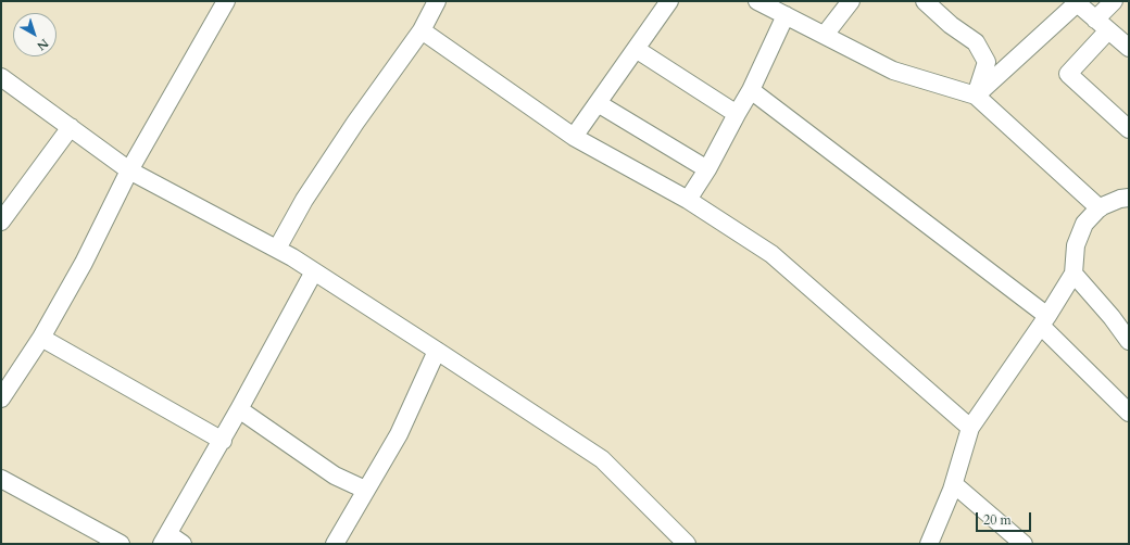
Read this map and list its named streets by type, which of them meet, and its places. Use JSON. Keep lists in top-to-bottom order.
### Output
{
  "scale_bar": "20 m",
  "north": "bottom right"
}
